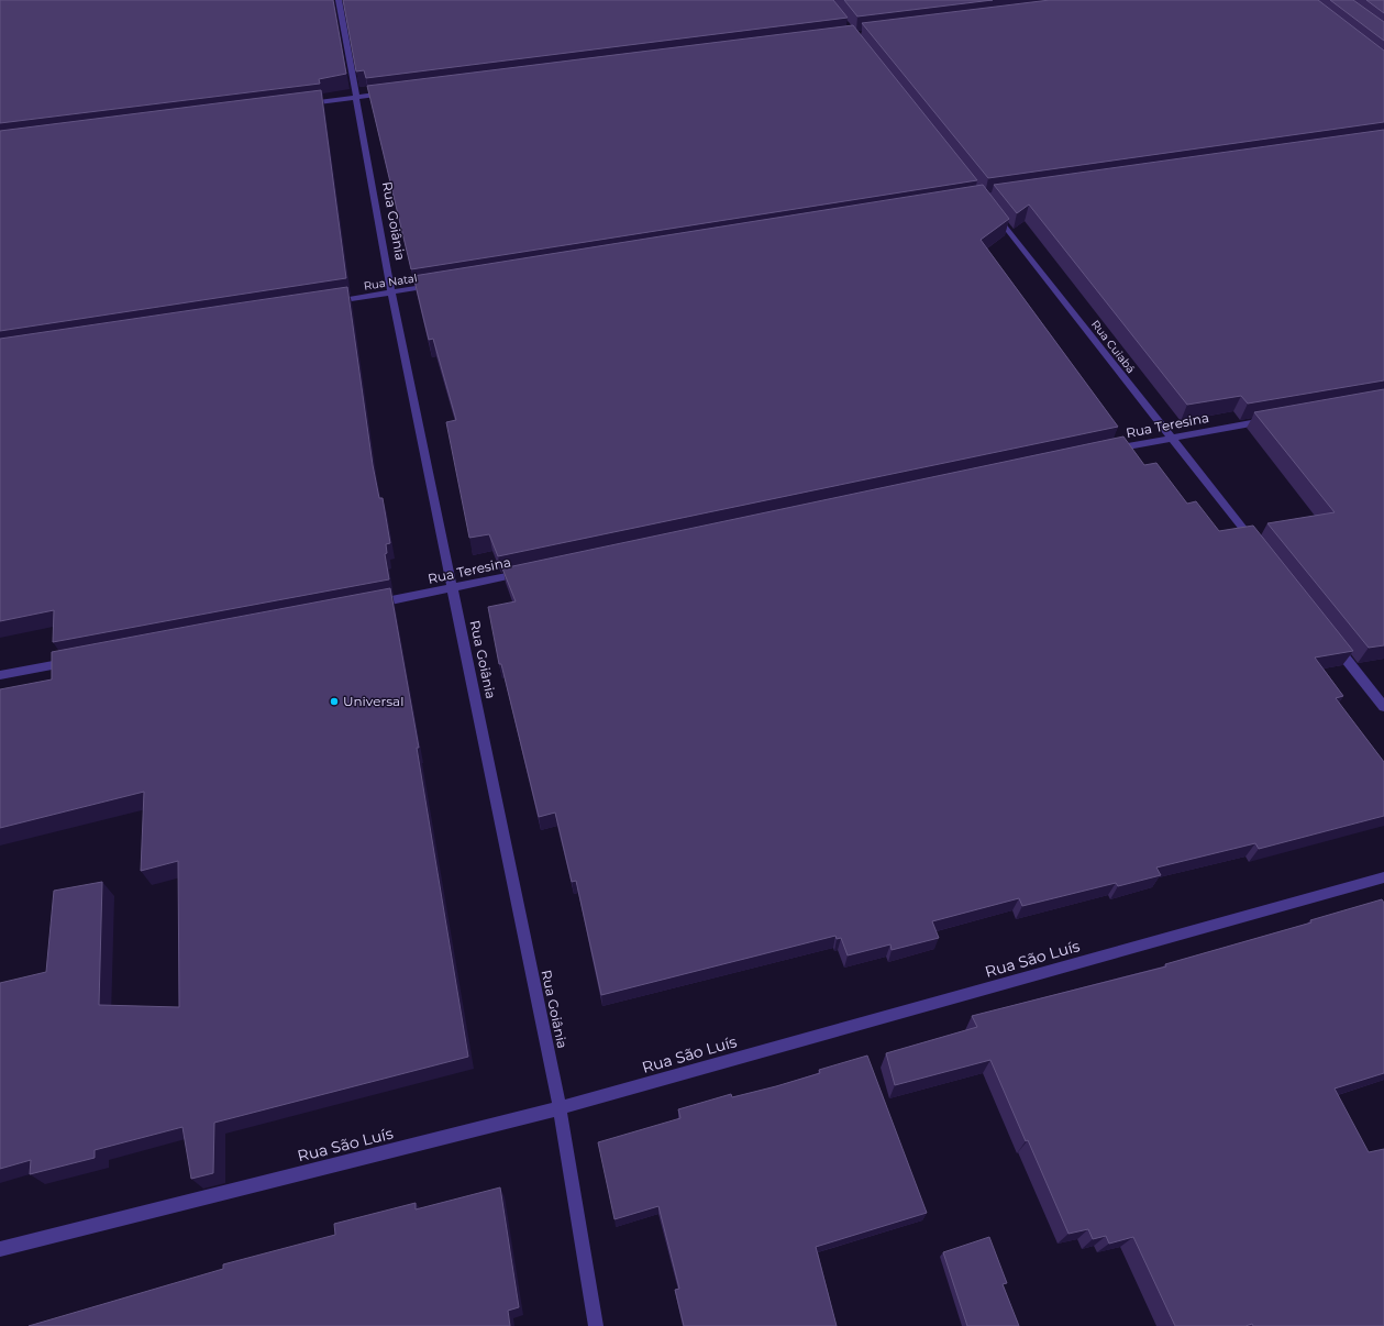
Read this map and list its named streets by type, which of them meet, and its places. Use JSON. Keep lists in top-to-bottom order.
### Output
{
  "streets": {
    "street": [
      "Rua Goiânia",
      "Rua Natal",
      "Rua Cuiabá",
      "Rua Teresina",
      "Rua São Luís"
    ]
  },
  "crossings": [
    ["Rua Goiânia", "Rua Natal"],
    ["Rua Goiânia", "Rua Teresina"],
    ["Rua Goiânia", "Rua São Luís"],
    ["Rua Cuiabá", "Rua Teresina"]
  ],
  "places": ["Universal"]
}
